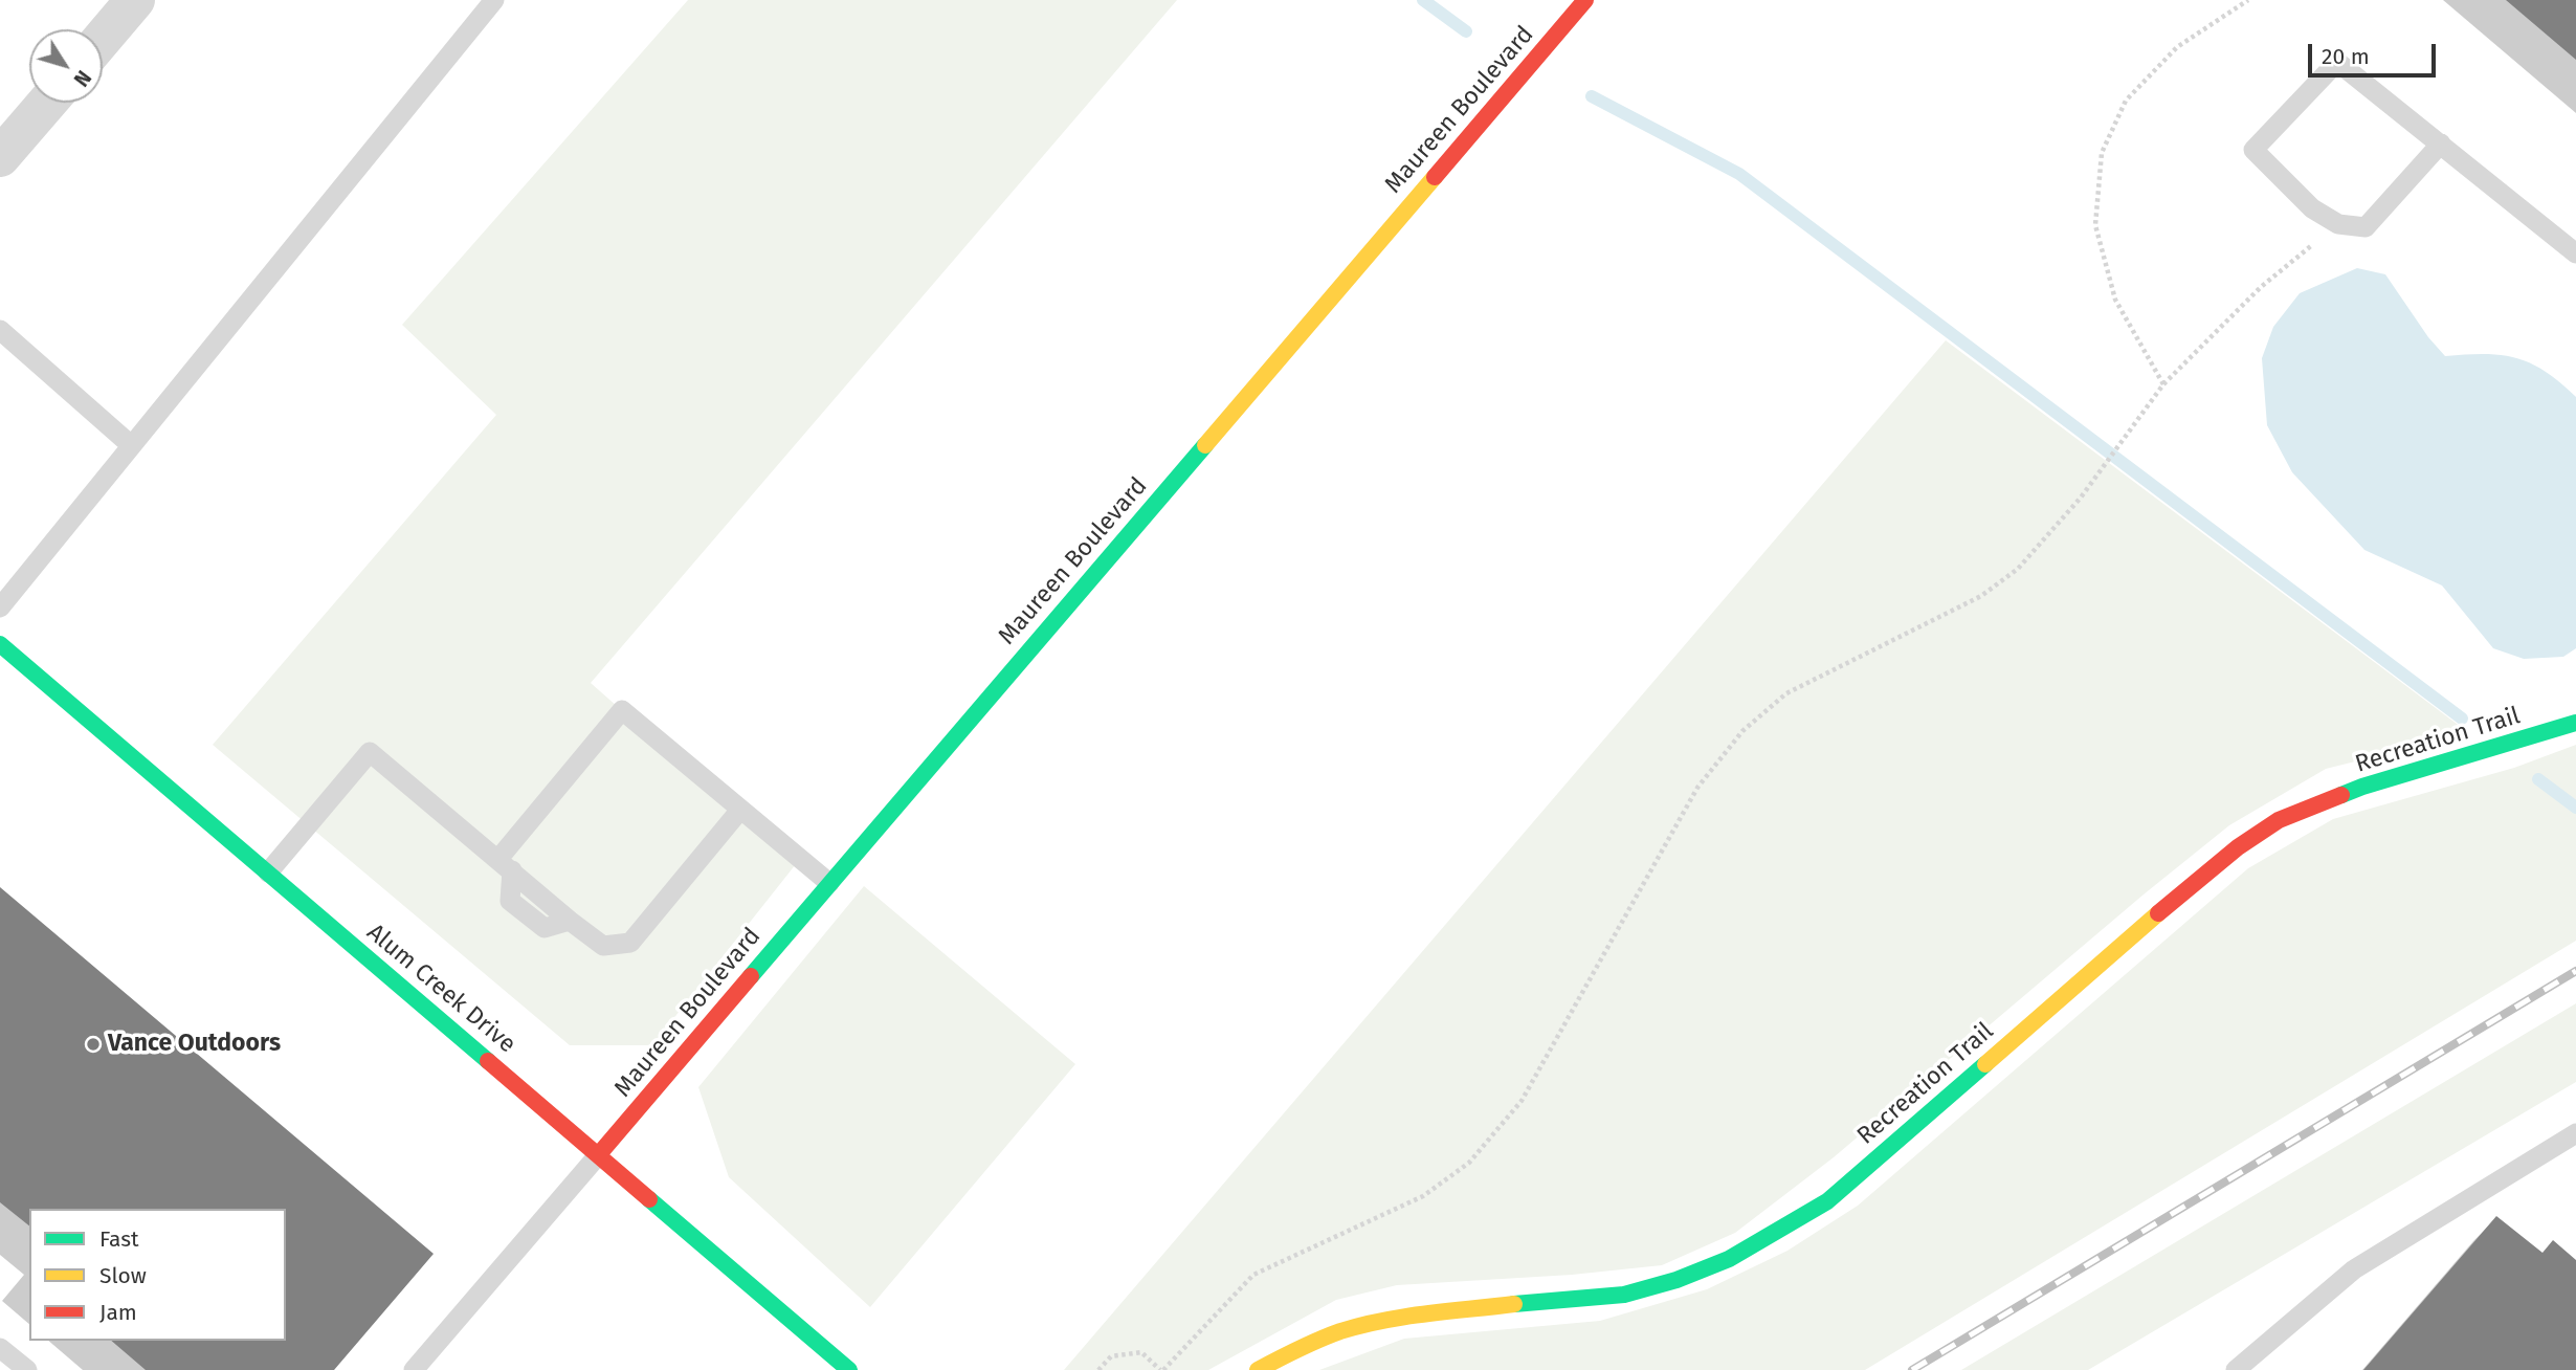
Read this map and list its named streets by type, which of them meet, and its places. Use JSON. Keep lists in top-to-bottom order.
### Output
{
  "streets": {
    "street": ["Maureen Boulevard", "Recreation Trail", "Alum Creek Drive"]
  },
  "crossings": [
    ["Maureen Boulevard", "Alum Creek Drive"]
  ],
  "places": ["Vance Outdoors"],
  "legend": ["Fast", "Slow", "Jam"],
  "scale_bar": "20 m",
  "north": "bottom right"
}
